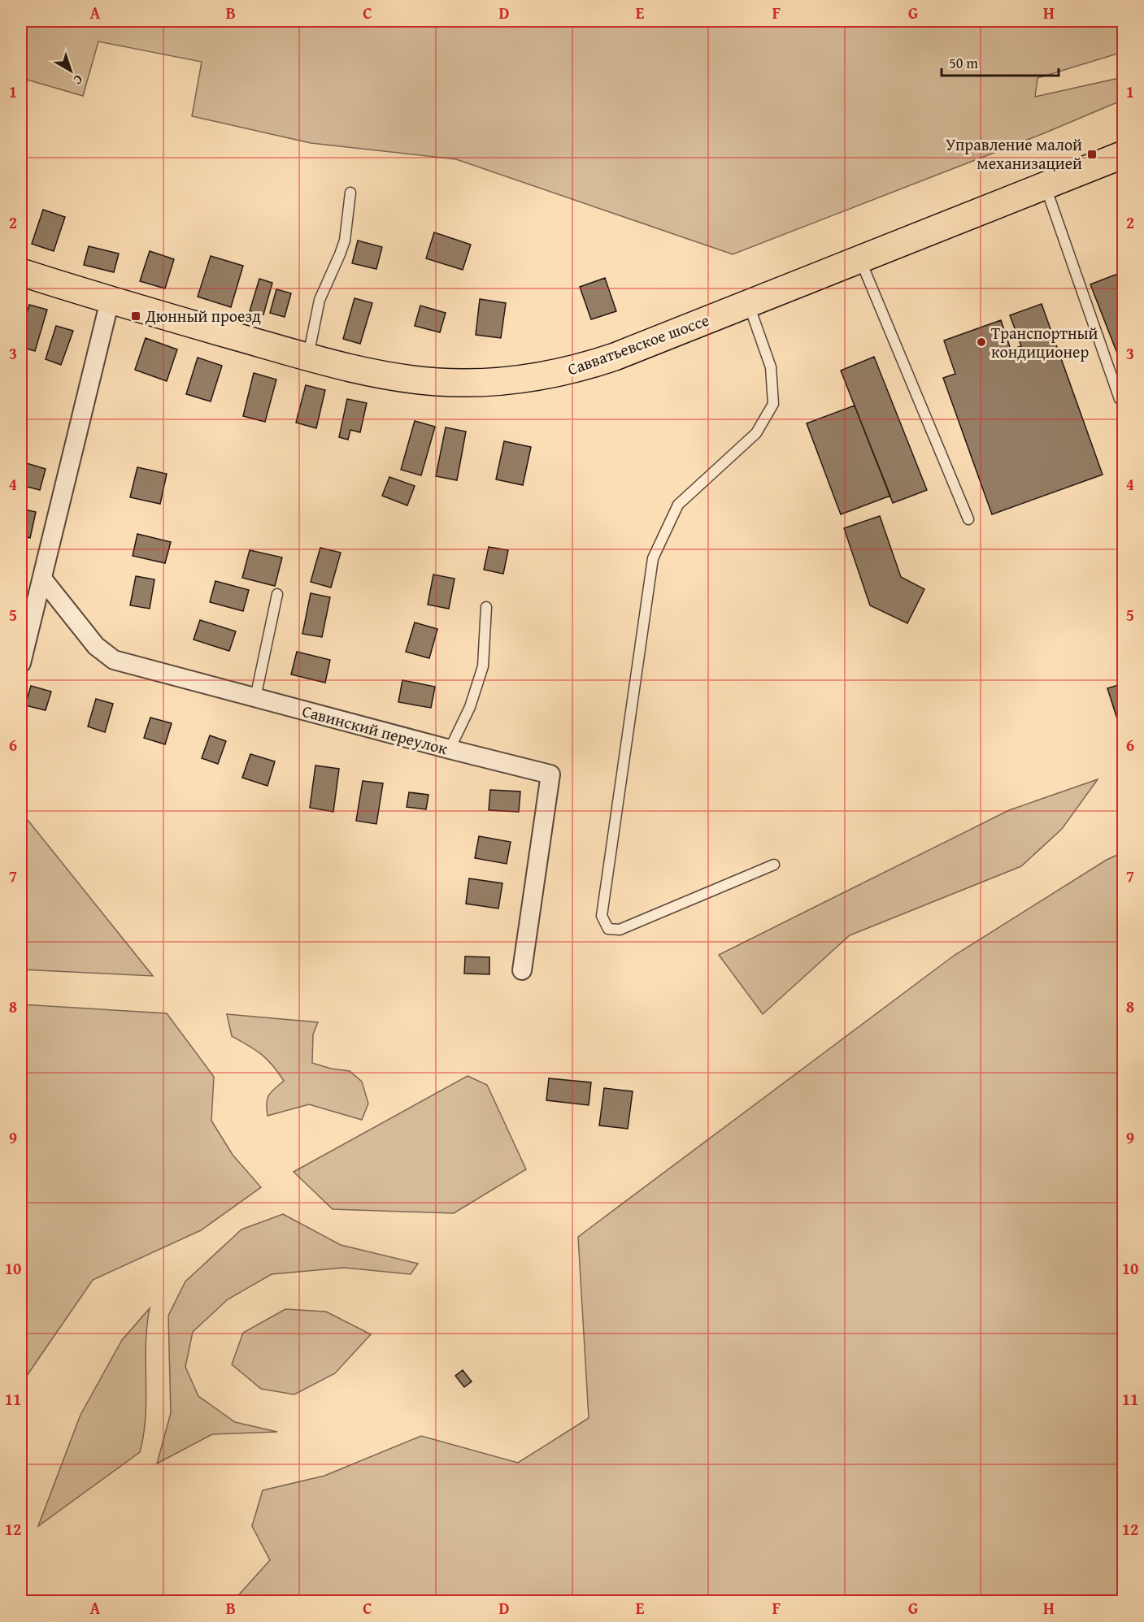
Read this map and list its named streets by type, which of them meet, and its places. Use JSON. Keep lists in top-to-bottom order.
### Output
{
  "streets": {
    "main road": ["Савватьевское шоссе"],
    "street": ["Савинский переулок"]
  },
  "places": {
    "transit": ["Управление малой механизацией", "Дюнный проезд"],
    "other": ["Транспортный кондиционер"]
  },
  "scale_bar": "50 m",
  "north": "bottom right",
  "grid": {
    "columns": [
      "A",
      "B",
      "C",
      "D",
      "E",
      "F",
      "G",
      "H"
    ],
    "rows": [
      "1",
      "2",
      "3",
      "4",
      "5",
      "6",
      "7",
      "8",
      "9",
      "10",
      "11",
      "12"
    ]
  }
}
